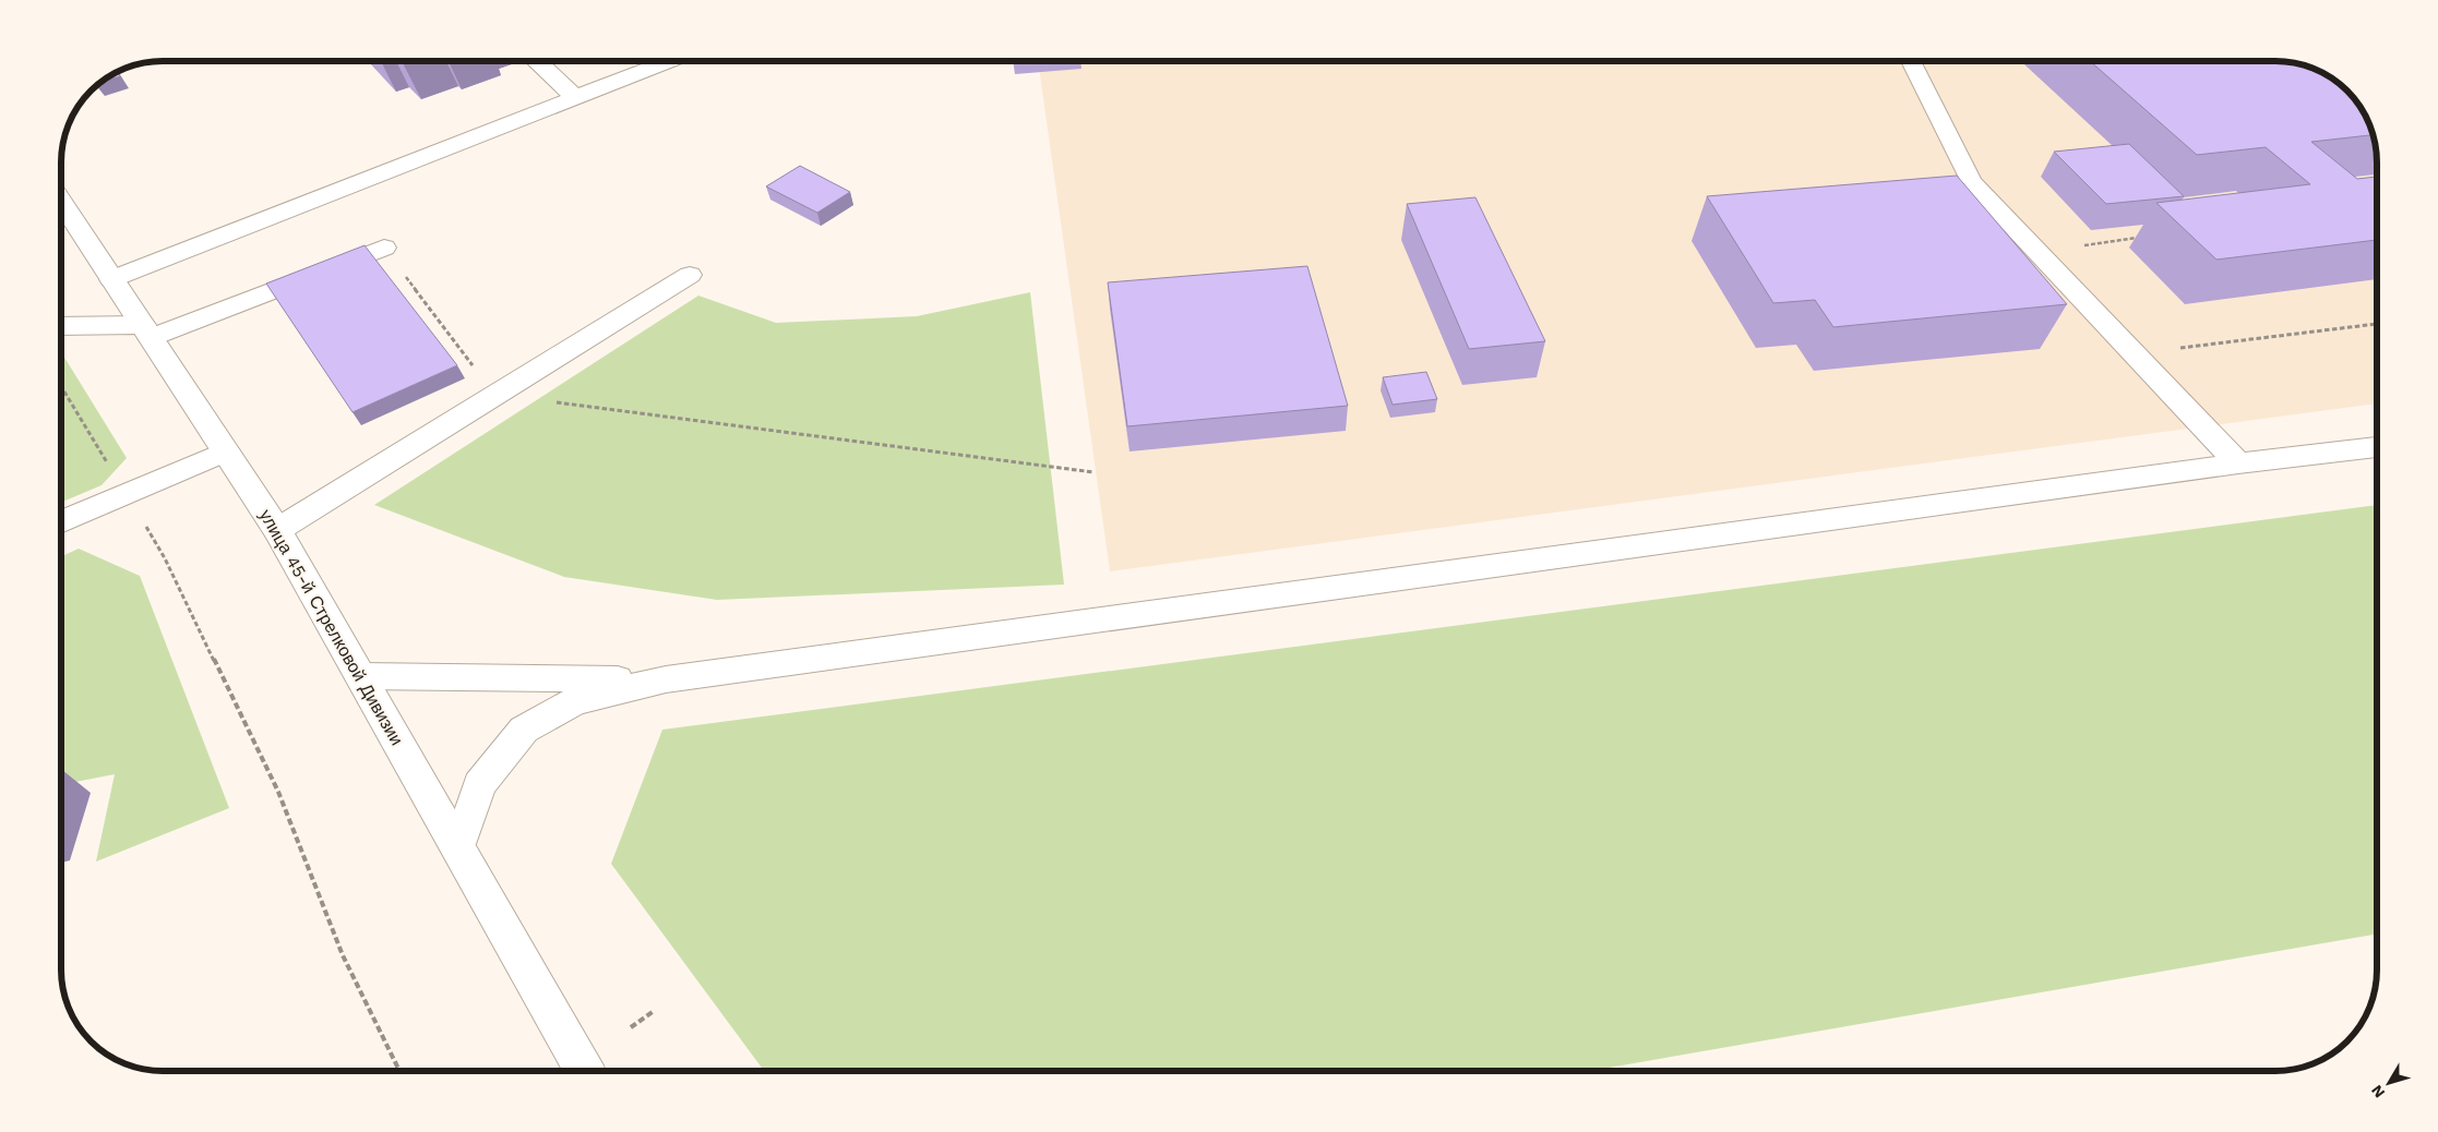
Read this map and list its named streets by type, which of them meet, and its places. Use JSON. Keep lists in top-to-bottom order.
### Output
{
  "streets": {
    "street": ["улица 45-й Стрелковой Дивизии"]
  },
  "north": "bottom left"
}
